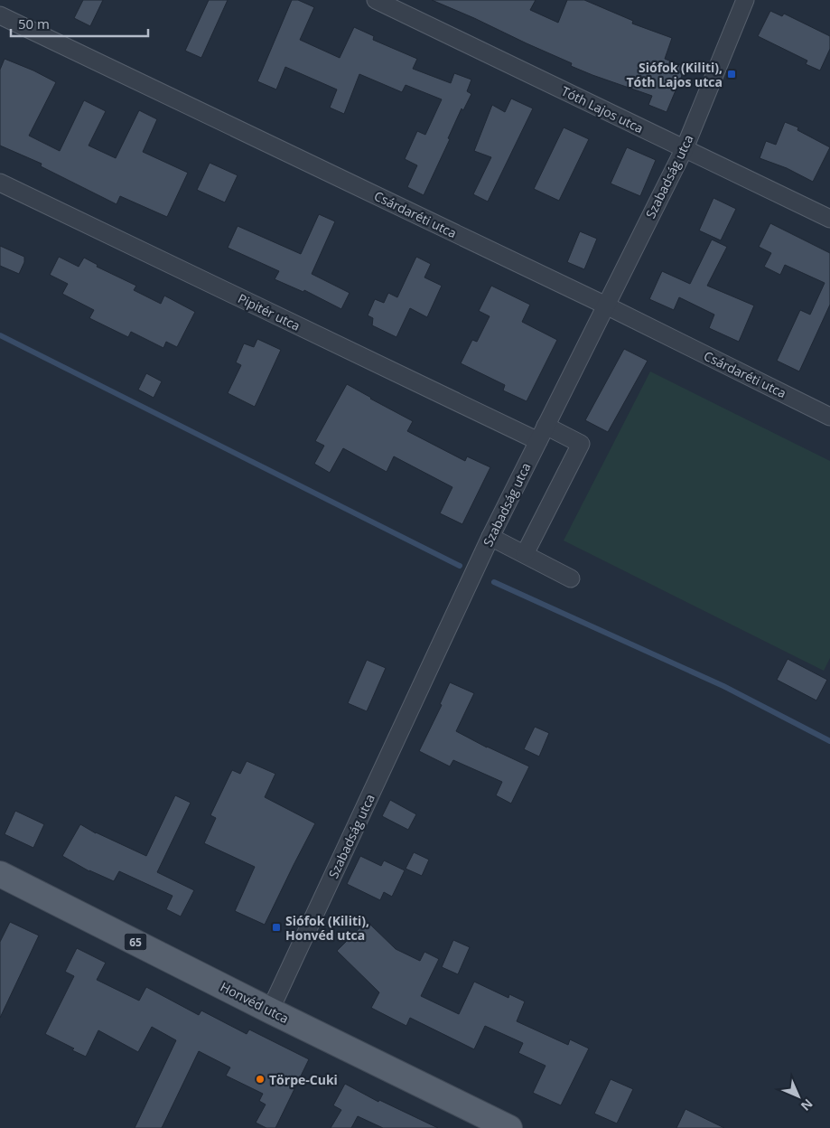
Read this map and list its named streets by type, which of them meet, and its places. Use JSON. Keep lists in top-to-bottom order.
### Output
{
  "streets": {
    "main road": ["65", "Honvéd utca"],
    "street": [
      "Tóth Lajos utca",
      "Szabadság utca",
      "Csárdaréti utca",
      "Pipitér utca"
    ]
  },
  "crossings": [
    ["Tóth Lajos utca", "Szabadság utca"],
    ["Szabadság utca", "Csárdaréti utca"],
    ["Szabadság utca", "Pipitér utca"],
    ["Szabadság utca", "Honvéd utca"]
  ],
  "places": {
    "transit": ["Siófok (Kiliti), Tóth Lajos utca", "Siófok (Kiliti), Honvéd utca"],
    "other": ["Törpe-Cuki"]
  },
  "scale_bar": "50 m",
  "north": "bottom right"
}
